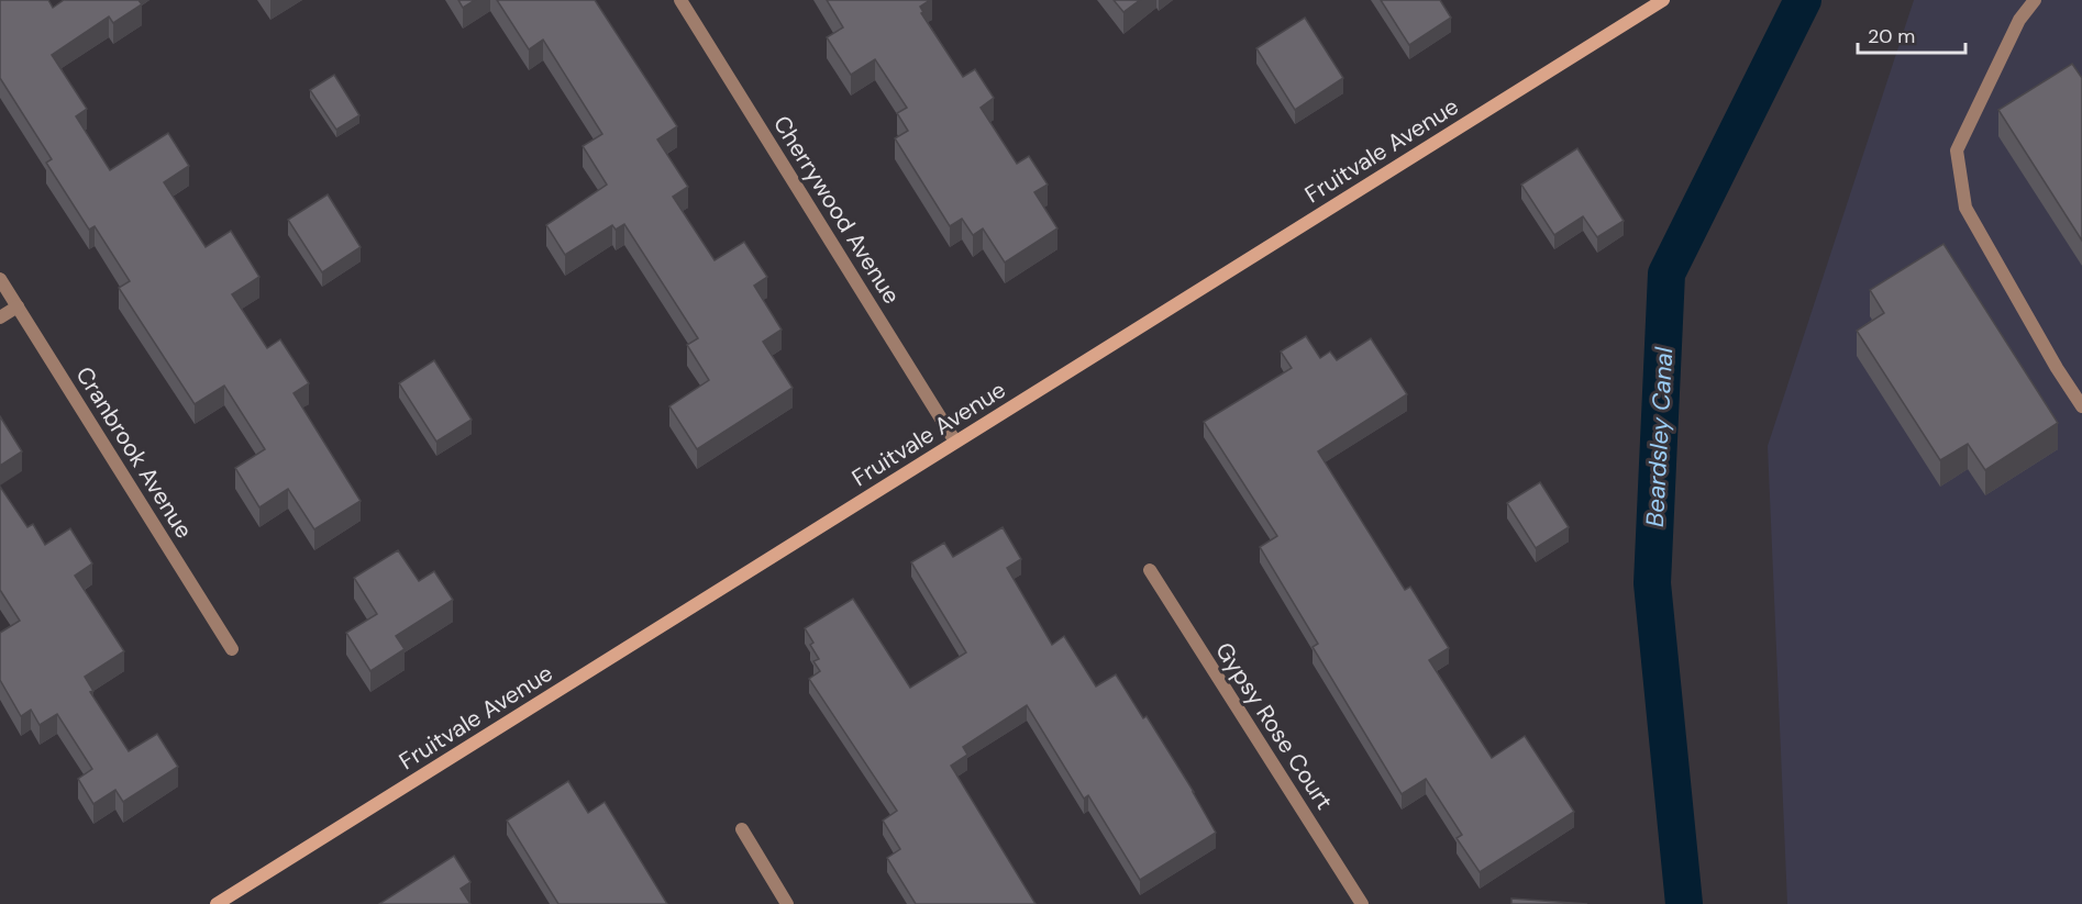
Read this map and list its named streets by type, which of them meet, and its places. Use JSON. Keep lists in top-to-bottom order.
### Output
{
  "streets": {
    "main road": ["Fruitvale Avenue"],
    "street": ["Cherrywood Avenue", "Cranbrook Avenue", "Gypsy Rose Court"]
  },
  "crossings": [
    ["Fruitvale Avenue", "Cherrywood Avenue"]
  ],
  "water": ["Beardsley Canal"],
  "scale_bar": "20 m"
}
